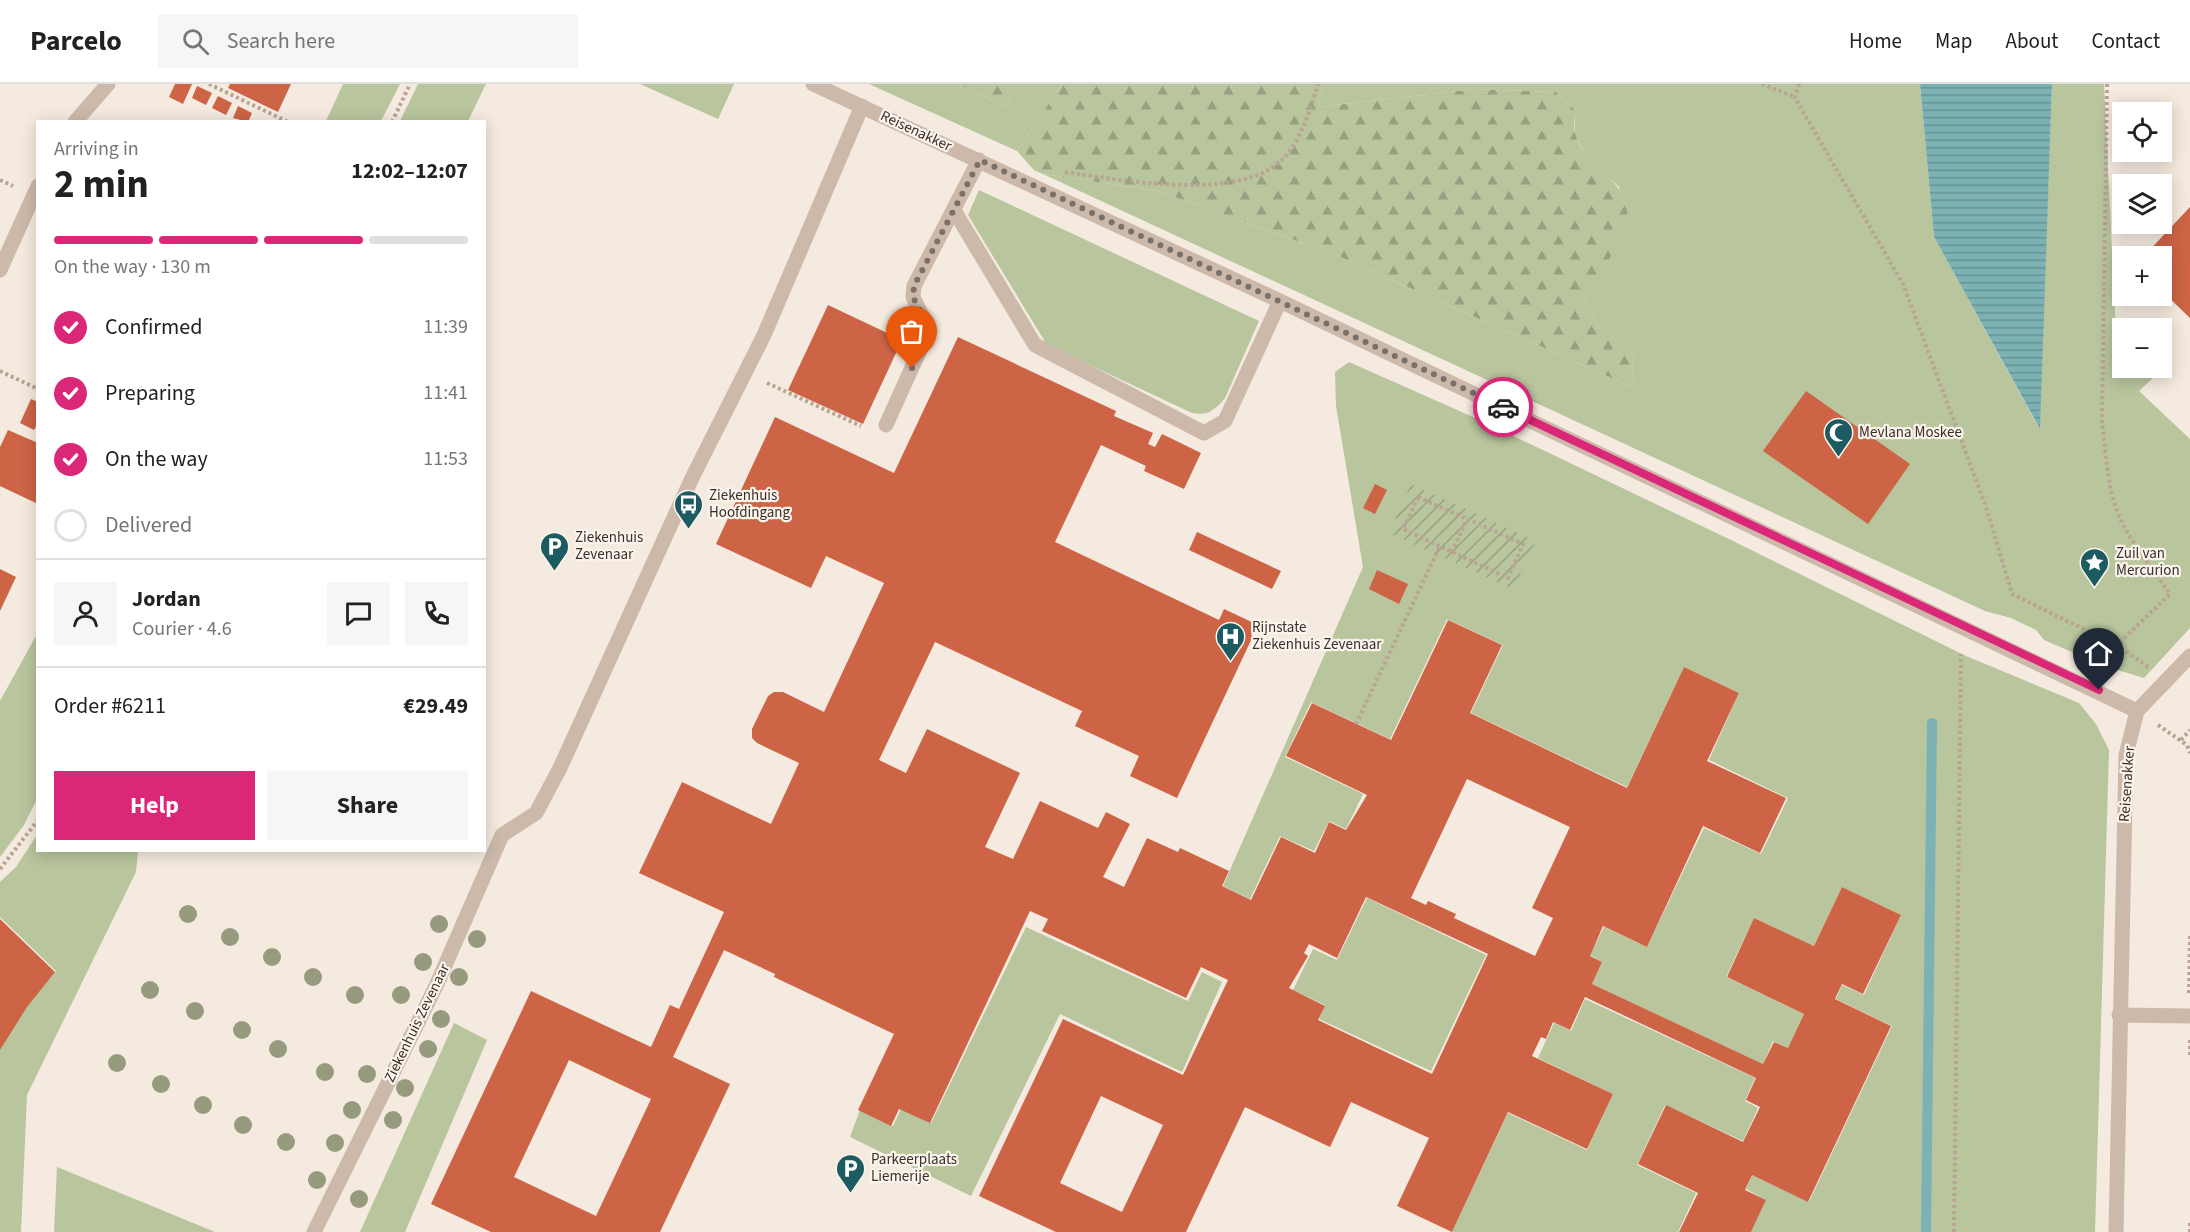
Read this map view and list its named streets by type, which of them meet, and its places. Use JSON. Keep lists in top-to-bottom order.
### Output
{
  "streets": {
    "street": ["Reisenakker", "Ziekenhuis Zevenaar"]
  },
  "crossings": [
    ["Reisenakker", "Ziekenhuis Zevenaar"]
  ],
  "places": {
    "mosque": ["Mevlana Moskee"],
    "bus stop": ["Ziekenhuis Hoofdingang"],
    "parking": ["Ziekenhuis Zevenaar", "Parkeerplaats Liemerije"],
    "place": ["Zuil van Mercurion"],
    "hospital": ["Rijnstate Ziekenhuis Zevenaar"]
  },
  "page": {
    "header": "Parcelo",
    "search": "Search here",
    "nav": [
      "Home",
      "Map",
      "About",
      "Contact"
    ],
    "map_buttons": ["+", "−"],
    "heading": ["2 min", "Arriving in", "12:02–12:07"],
    "panel": [
      "Jordan",
      "Courier · 4.6",
      "Order #6211",
      "€29.49"
    ],
    "bar": "On the way · 130 m",
    "list": [
      ["Confirmed", "11:39"],
      ["Preparing", "11:41"],
      ["On the way", "11:53"],
      "Delivered"
    ],
    "buttons": ["Help", "Share"]
  }
}
